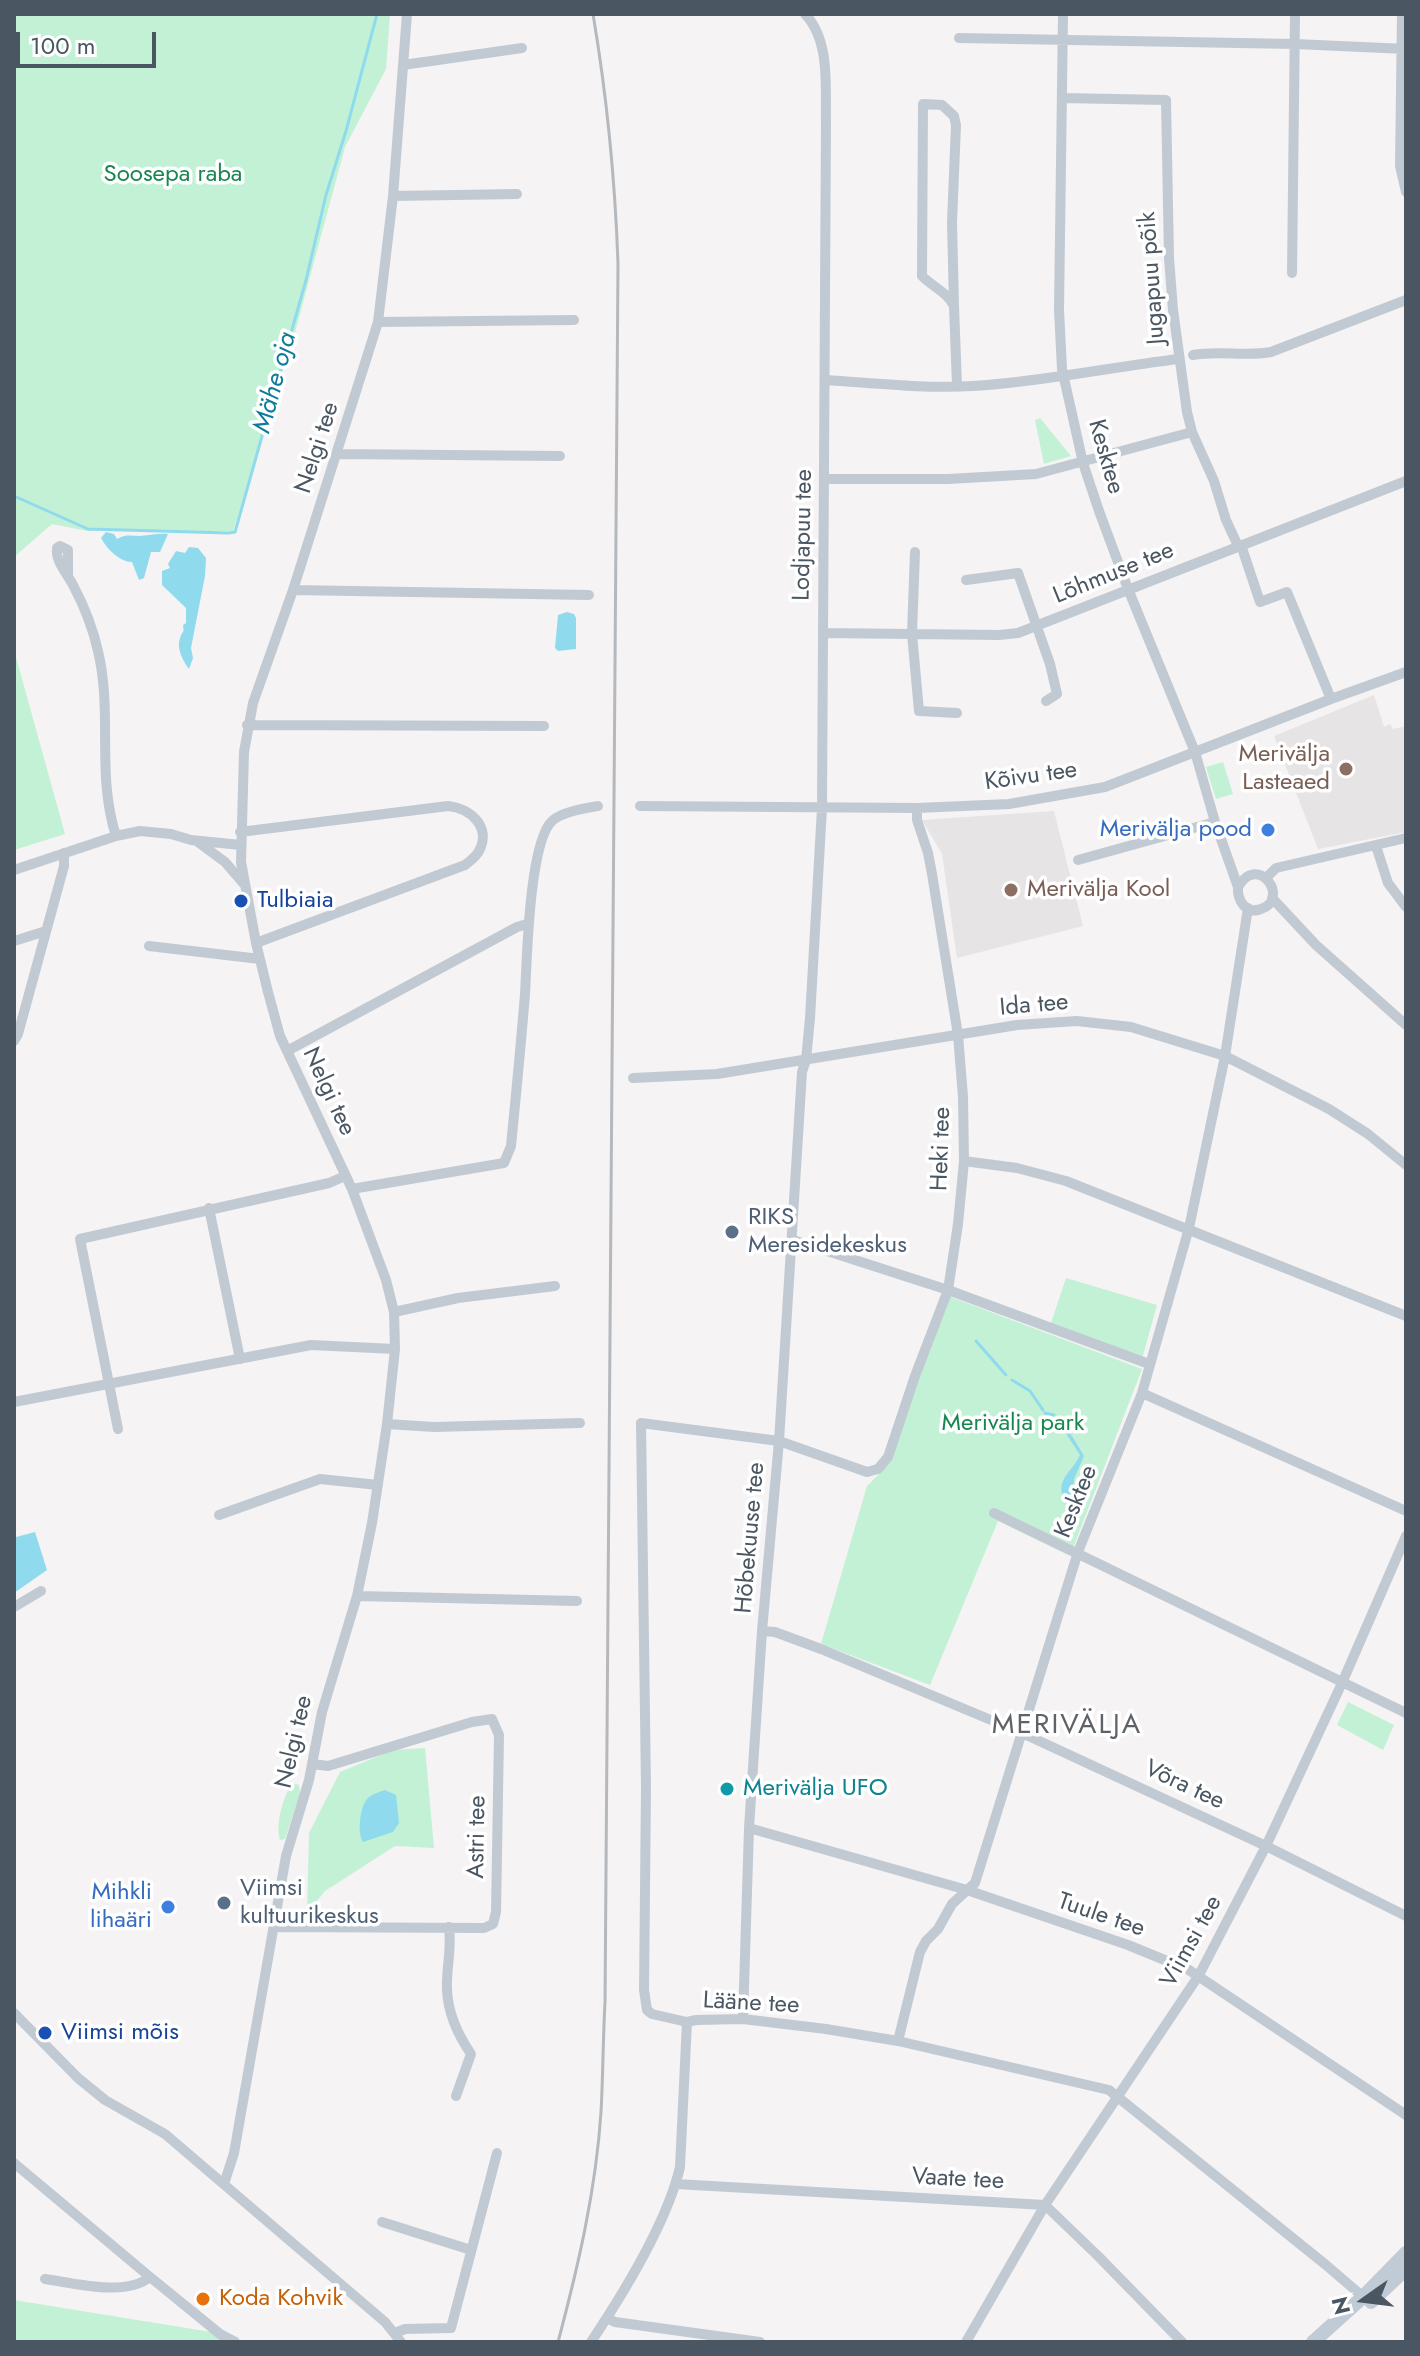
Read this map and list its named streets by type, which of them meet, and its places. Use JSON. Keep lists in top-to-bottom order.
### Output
{
  "streets": {
    "street": [
      "Jugapuu põik",
      "Nelgi tee",
      "Kesktee",
      "Lodjapuu tee",
      "Lõhmuse tee",
      "Kõivu tee",
      "Ida tee",
      "Heki tee",
      "Hõbekuuse tee",
      "Võra tee",
      "Astri tee",
      "Tuule tee",
      "Viimsi tee",
      "Lääne tee",
      "Vaate tee"
    ]
  },
  "crossings": [
    ["Jugapuu põik", "Kesktee"],
    ["Jugapuu põik", "Lõhmuse tee"],
    ["Jugapuu põik", "Kõivu tee"],
    ["Nelgi tee", "Astri tee"],
    ["Kesktee", "Lõhmuse tee"],
    ["Kesktee", "Kõivu tee"],
    ["Kesktee", "Ida tee"],
    ["Kesktee", "Võra tee"],
    ["Kesktee", "Tuule tee"],
    ["Kesktee", "Lääne tee"],
    ["Lodjapuu tee", "Lõhmuse tee"],
    ["Lodjapuu tee", "Kõivu tee"],
    ["Lodjapuu tee", "Ida tee"],
    ["Lodjapuu tee", "Hõbekuuse tee"],
    ["Kõivu tee", "Heki tee"],
    ["Ida tee", "Heki tee"],
    ["Ida tee", "Hõbekuuse tee"],
    ["Heki tee", "Hõbekuuse tee"],
    ["Heki tee", "Lääne tee"],
    ["Hõbekuuse tee", "Võra tee"],
    ["Hõbekuuse tee", "Tuule tee"],
    ["Hõbekuuse tee", "Lääne tee"],
    ["Võra tee", "Viimsi tee"],
    ["Tuule tee", "Viimsi tee"],
    ["Viimsi tee", "Lääne tee"],
    ["Viimsi tee", "Vaate tee"]
  ],
  "districts": ["MERIVÄLJA"],
  "water": ["Mähe oja"],
  "parks": ["Soosepa raba", "Merivälja park"],
  "places": [
    "Merivälja Lasteaed",
    "Merivälja pood",
    "Merivälja Kool",
    "Tulbiaia",
    "RIKS Meresidekeskus",
    "Merivälja UFO",
    "Viimsi kultuurikeskus",
    "Mihkli lihaäri",
    "Viimsi mõis",
    "Koda Kohvik"
  ],
  "scale_bar": "100 m",
  "north": "left"
}
